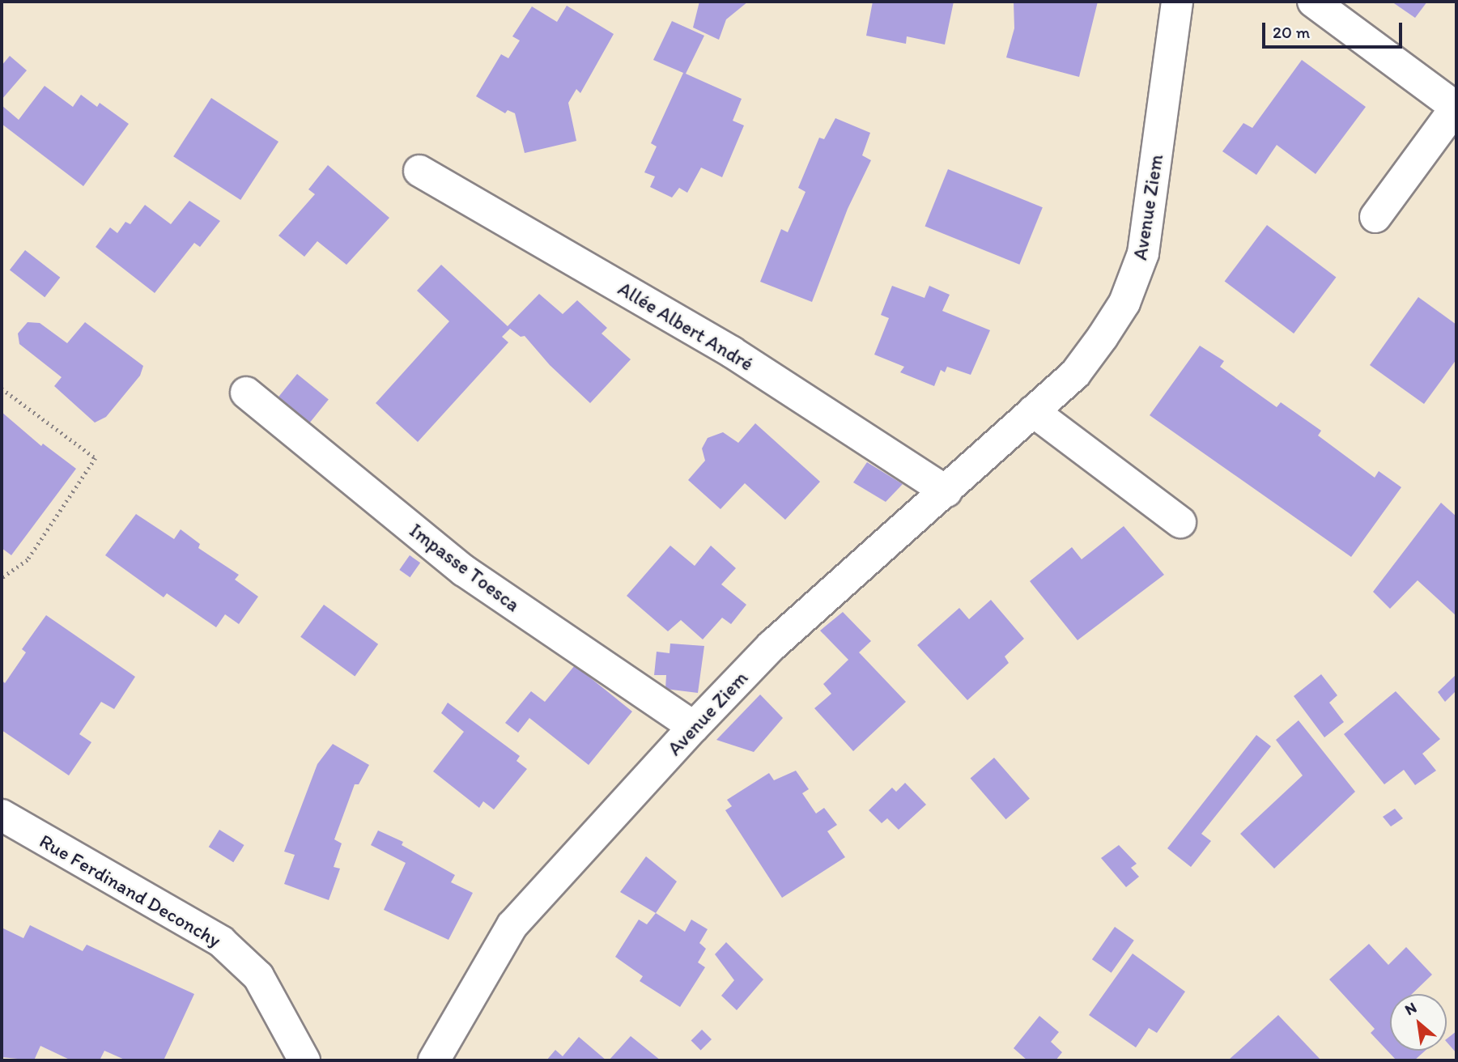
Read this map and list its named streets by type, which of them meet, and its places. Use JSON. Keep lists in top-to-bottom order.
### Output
{
  "streets": {
    "street": [
      "Avenue Ziem",
      "Allée Albert André",
      "Impasse Toesca",
      "Rue Ferdinand Deconchy"
    ]
  },
  "crossings": [
    ["Avenue Ziem", "Allée Albert André"],
    ["Avenue Ziem", "Impasse Toesca"]
  ],
  "scale_bar": "20 m",
  "north": "top left"
}
